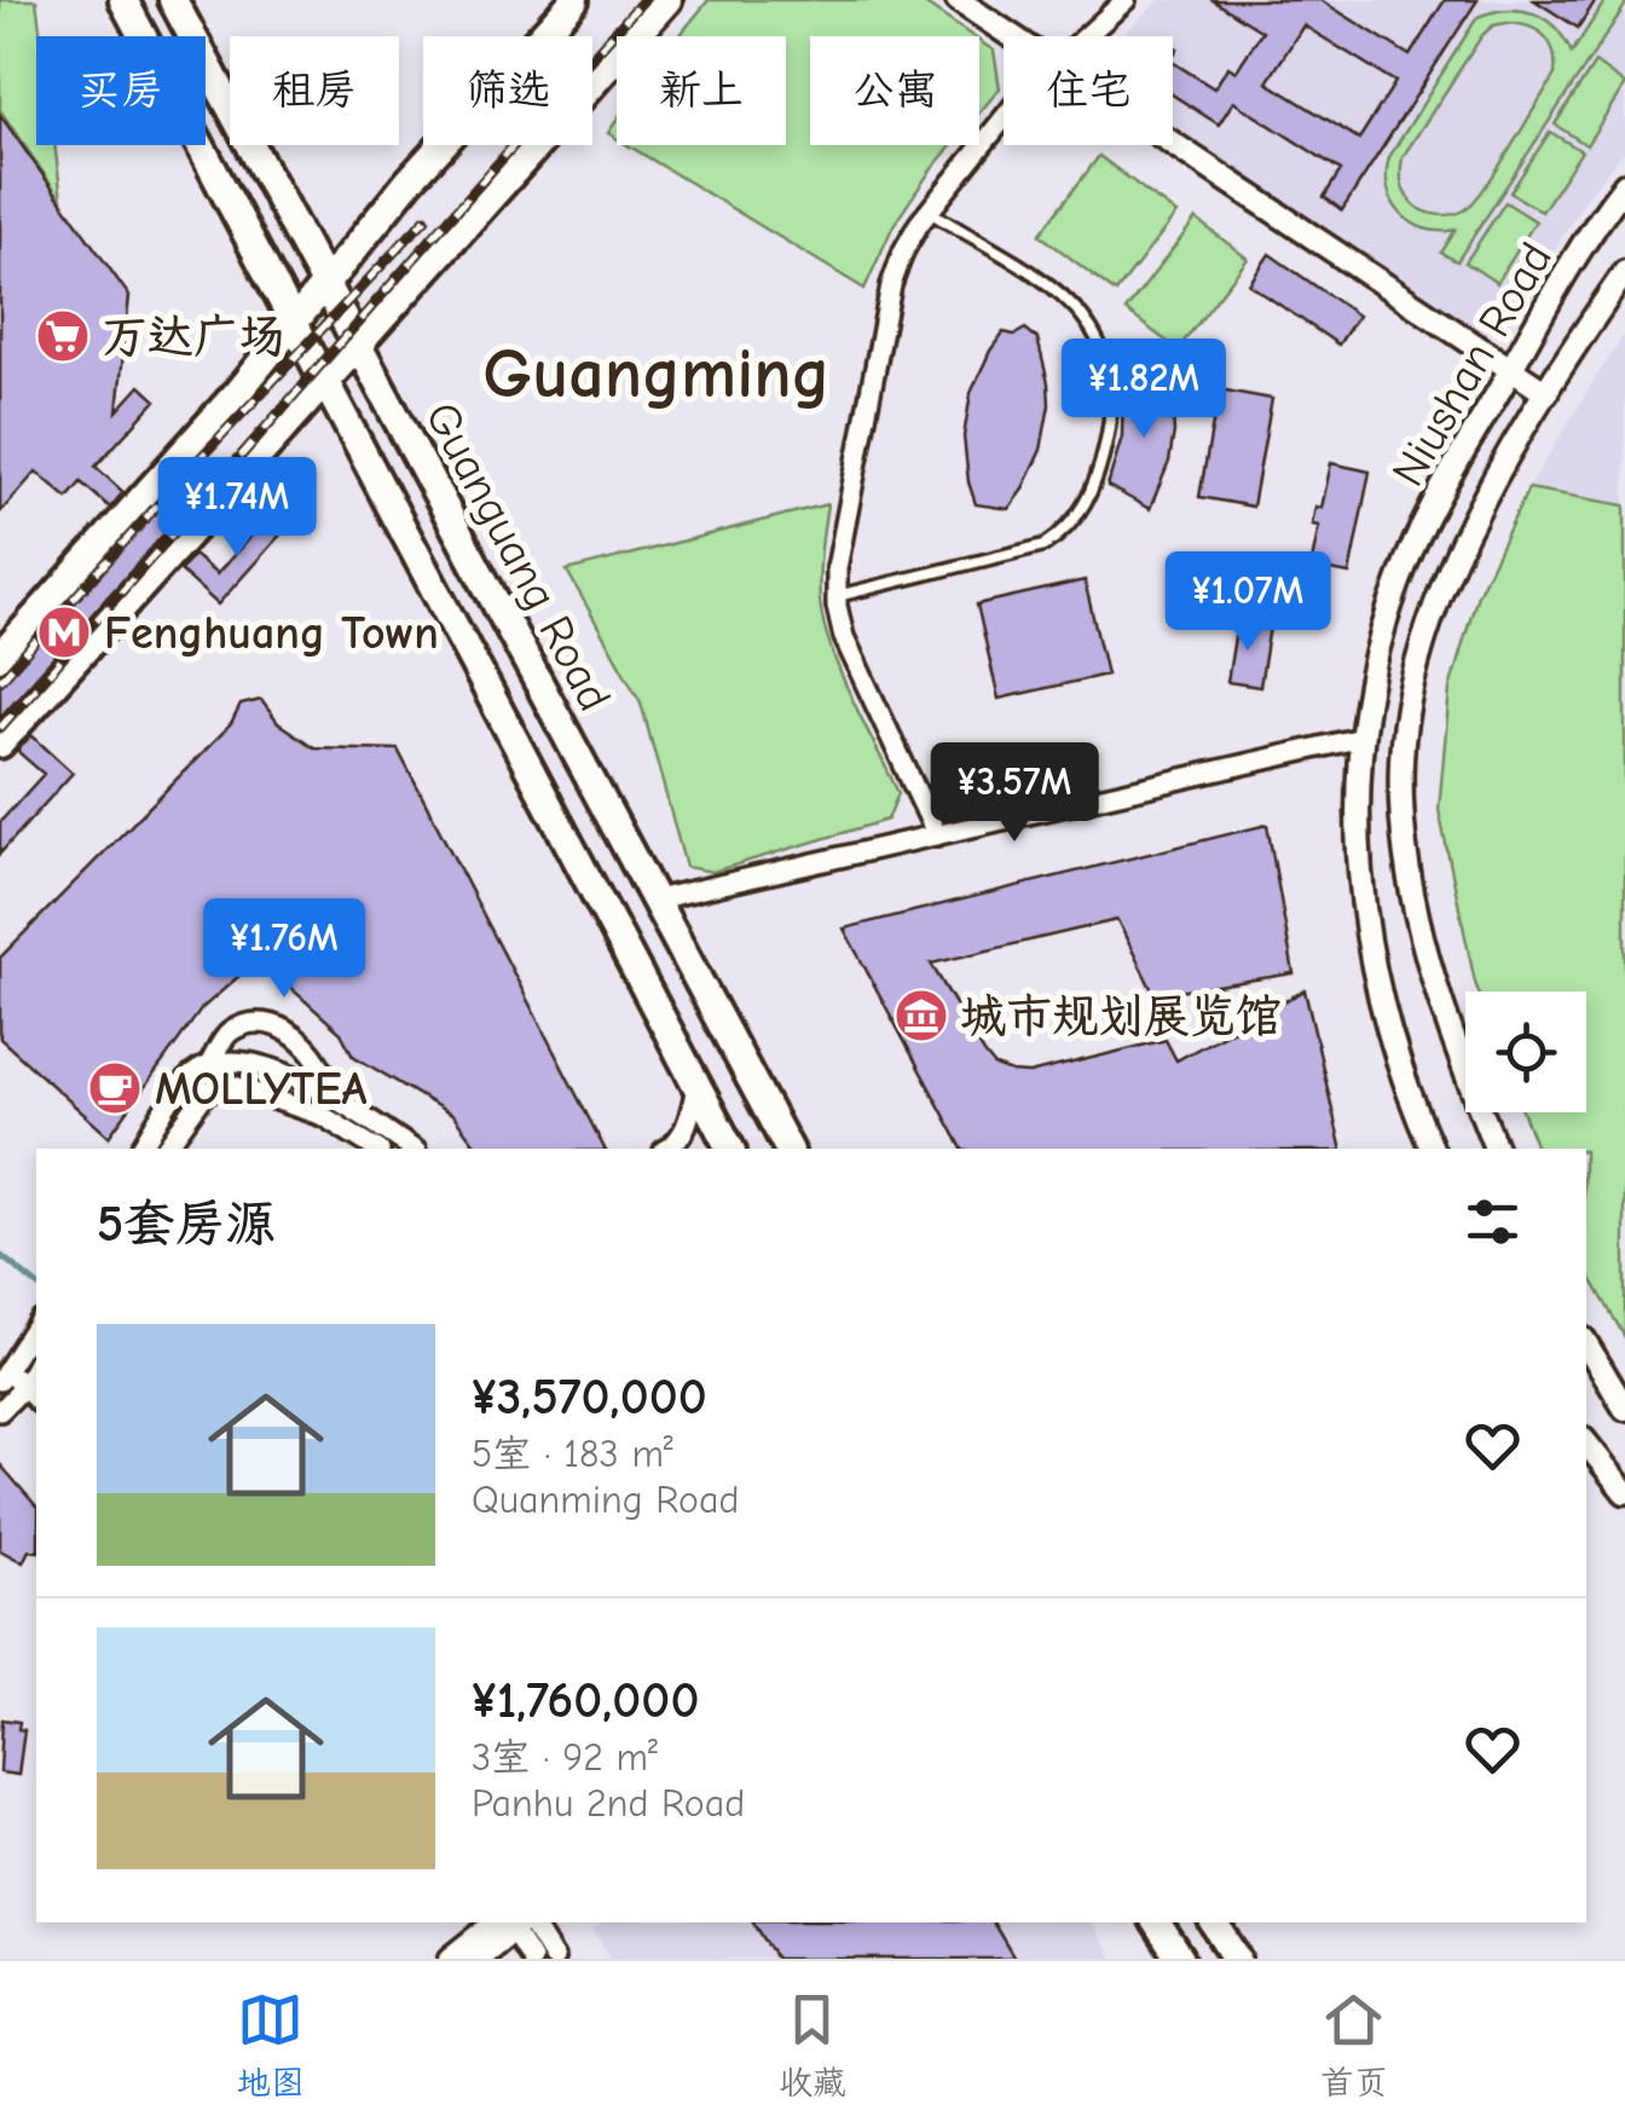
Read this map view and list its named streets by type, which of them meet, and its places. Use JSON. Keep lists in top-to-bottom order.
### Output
{
  "streets": {
    "main road": ["Guanguang Road"],
    "street": ["Niushan Road"]
  },
  "districts": ["Guangming"],
  "places": {
    "supermarket": ["万达广场"],
    "metro station": ["Fenghuang Town"],
    "museum": ["城市规划展览馆"],
    "cafe": ["MOLLYTEA"]
  },
  "page": {
    "chip": [
      "买房",
      "租房",
      "筛选",
      "新上",
      "公寓",
      "住宅"
    ],
    "price": [
      "¥1.82M",
      "¥1.74M",
      "¥1.07M",
      "¥3.57M",
      "¥1.76M"
    ],
    "heading": "5套房源",
    "list": [
      {
        "name": "¥3,570,000",
        "note": "5室 · 183 m² · Quanming Road"
      },
      {
        "name": "¥1,760,000",
        "note": "3室 · 92 m² · Panhu 2nd Road"
      }
    ],
    "tabs": ["地图", "收藏", "首页"]
  }
}
